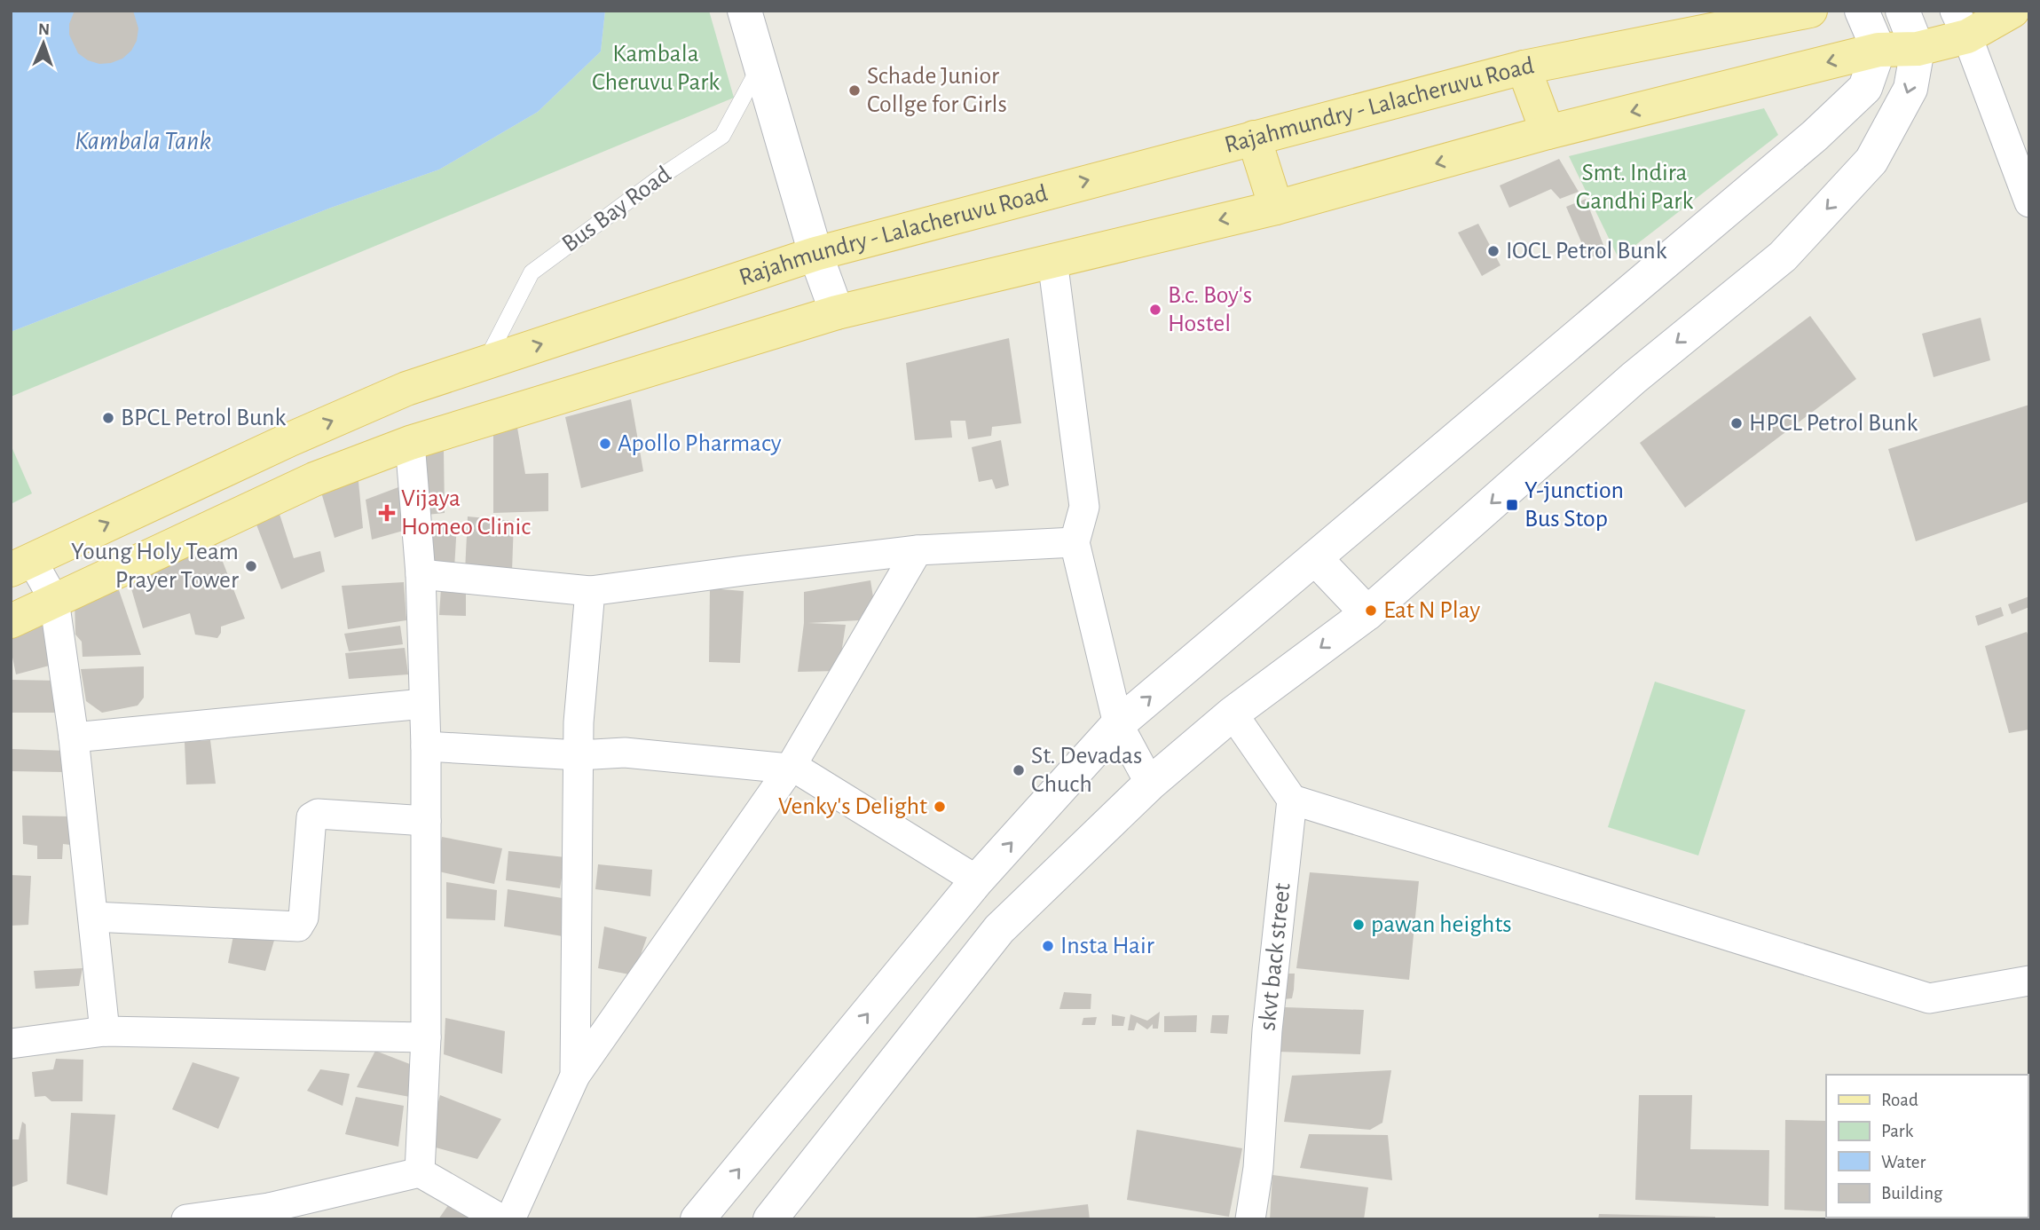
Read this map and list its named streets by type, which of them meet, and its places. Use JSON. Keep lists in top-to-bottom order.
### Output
{
  "streets": {
    "main road": ["Rajahmundry - Lalacheruvu Road"],
    "street": ["skvt back street"],
    "lane": ["Bus Bay Road"]
  },
  "crossings": [
    ["Rajahmundry - Lalacheruvu Road", "Bus Bay Road"]
  ],
  "water": ["Kambala Tank"],
  "parks": ["Kambala Cheruvu Park", "Smt. Indira Gandhi Park"],
  "places": {
    "other": [
      "Schade Junior Collge for Girls",
      "IOCL Petrol Bunk",
      "B.c. Boy's Hostel",
      "BPCL Petrol Bunk",
      "HPCL Petrol Bunk",
      "Apollo Pharmacy",
      "Young Holy Team Prayer Tower",
      "Eat N Play",
      "St. Devadas Chuch",
      "Venky's Delight",
      "pawan heights",
      "Insta Hair"
    ],
    "transit": ["Y-junction Bus Stop"],
    "health": ["Vijaya Homeo Clinic"]
  },
  "legend": [
    "Road",
    "Park",
    "Water",
    "Building"
  ],
  "north": "top"
}
